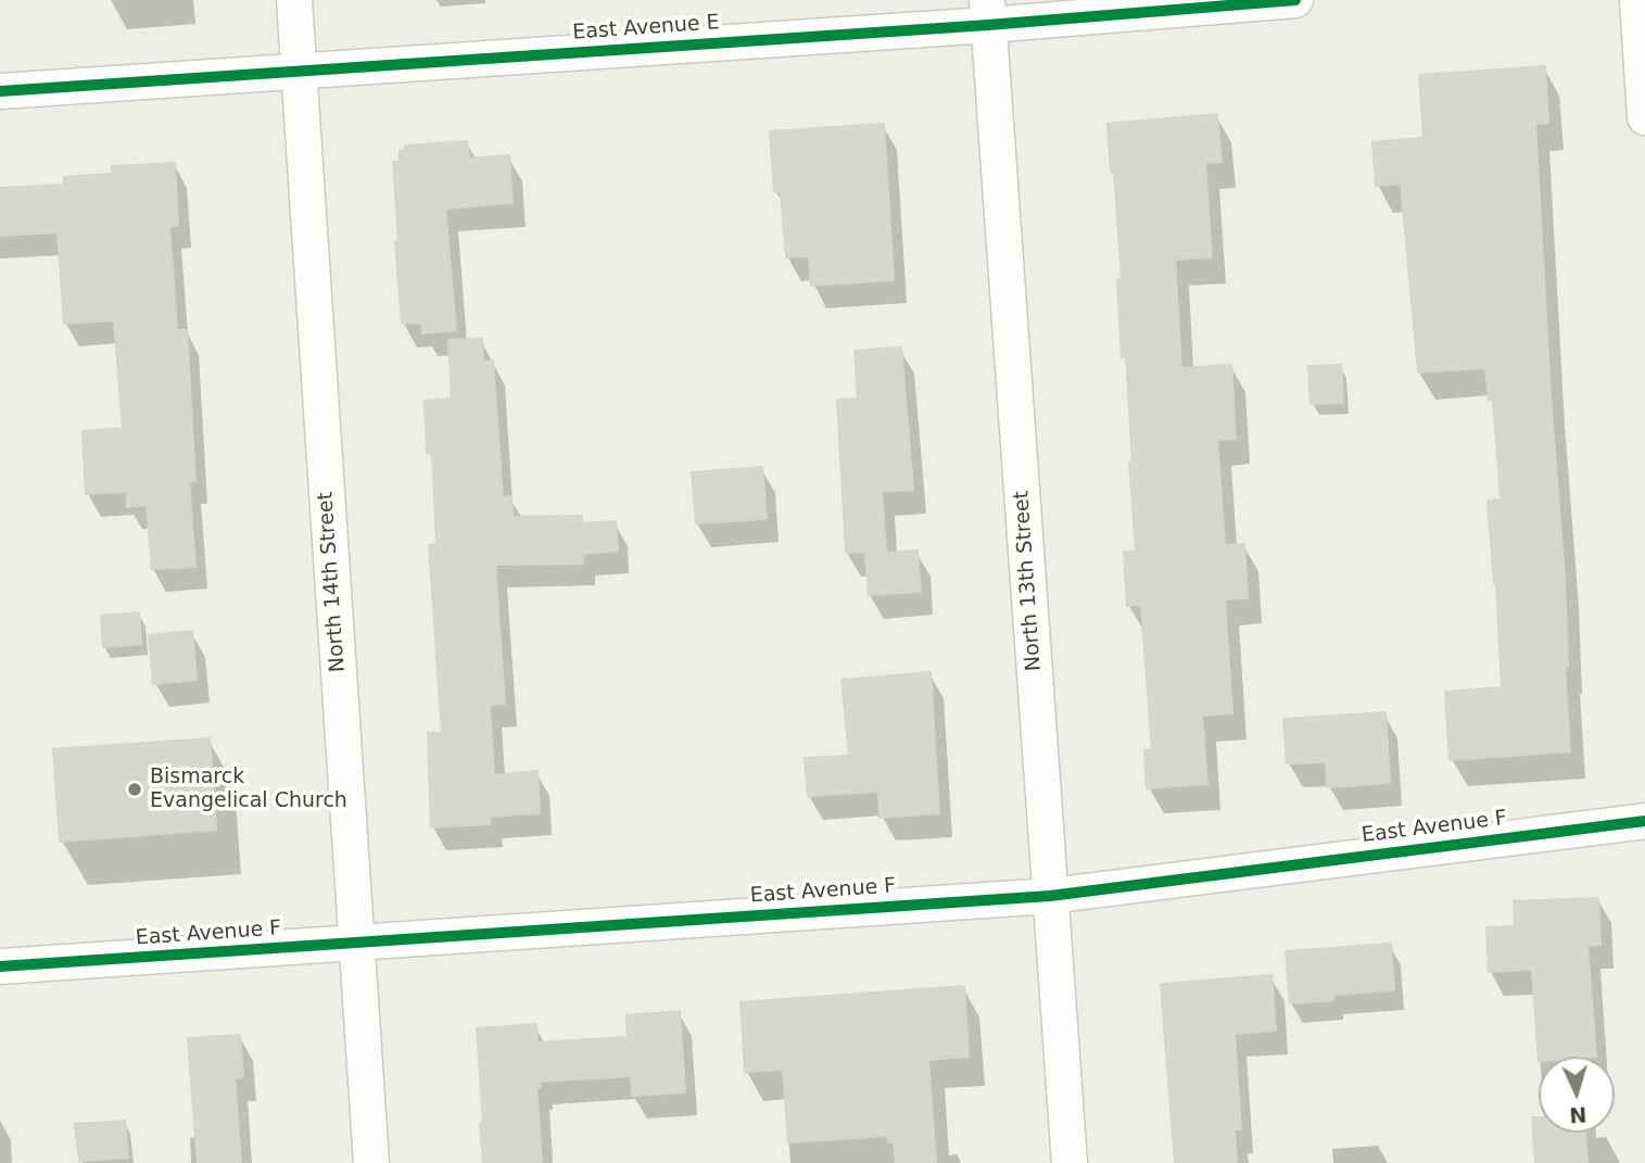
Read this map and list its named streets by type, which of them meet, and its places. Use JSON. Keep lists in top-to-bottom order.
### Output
{
  "streets": {
    "street": [
      "East Avenue E",
      "North 13th Street",
      "North 14th Street",
      "East Avenue F"
    ]
  },
  "crossings": [
    ["East Avenue E", "North 13th Street"],
    ["East Avenue E", "North 14th Street"],
    ["North 13th Street", "East Avenue F"],
    ["North 14th Street", "East Avenue F"]
  ],
  "places": ["Bismarck Evangelical Church"],
  "north": "bottom"
}
